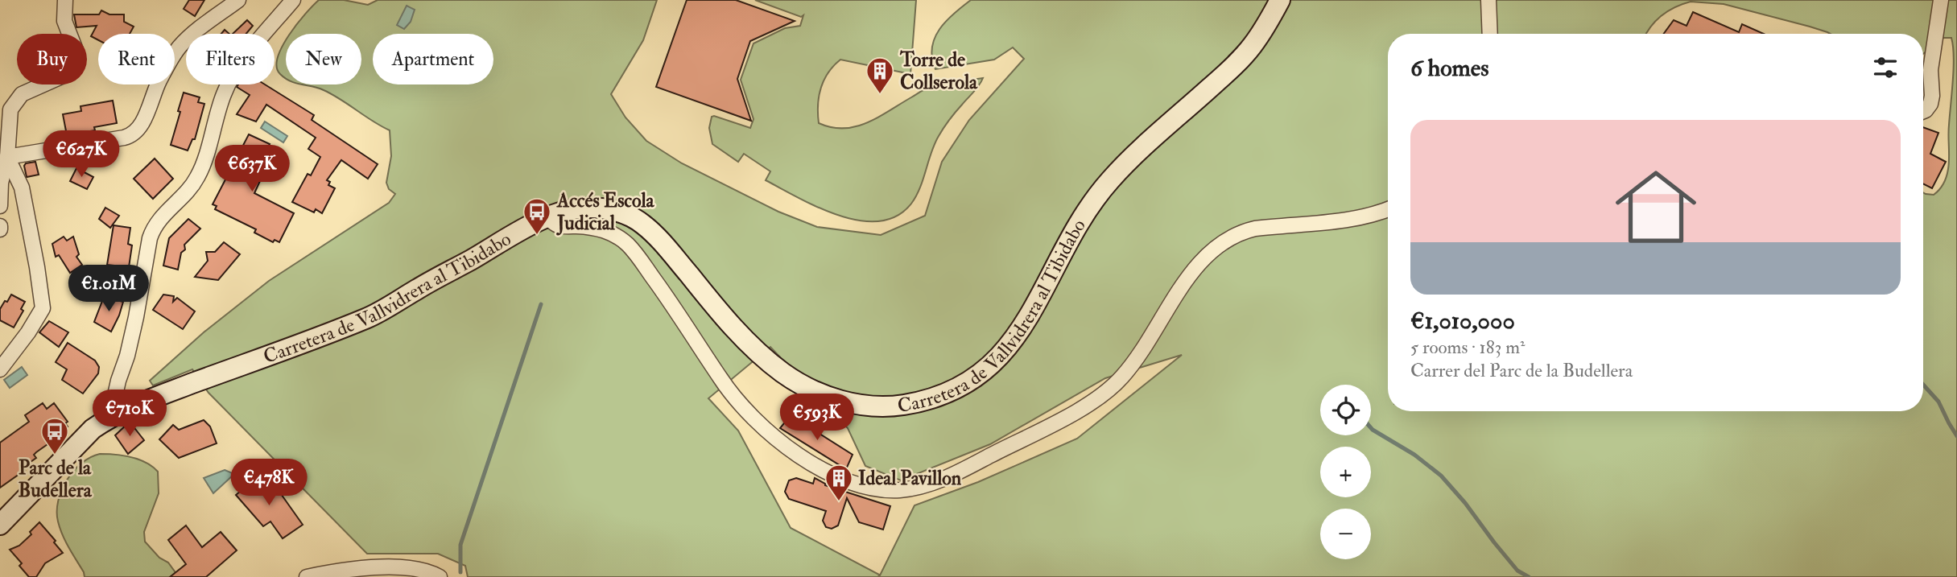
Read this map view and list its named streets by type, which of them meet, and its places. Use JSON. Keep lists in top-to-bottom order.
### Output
{
  "streets": {
    "street": ["Carretera de Vallvidrera al Tibidabo"]
  },
  "places": {
    "building": ["Torre de Collserola", "Ideal Pavillon"],
    "bus stop": ["Accés Escola Judicial", "Parc de la Budellera"]
  },
  "page": {
    "chip": [
      "Buy",
      "Rent",
      "Filters",
      "New",
      "Apartment"
    ],
    "heading": "6 homes",
    "list": [
      {
        "name": "€1,010,000",
        "note": "5 rooms · 183 m² · Carrer del Parc de la Budellera"
      }
    ],
    "price": [
      "€627K",
      "€637K",
      "€1.01M",
      "€710K",
      "€593K",
      "€478K"
    ],
    "map_buttons": ["+", "−"]
  }
}
